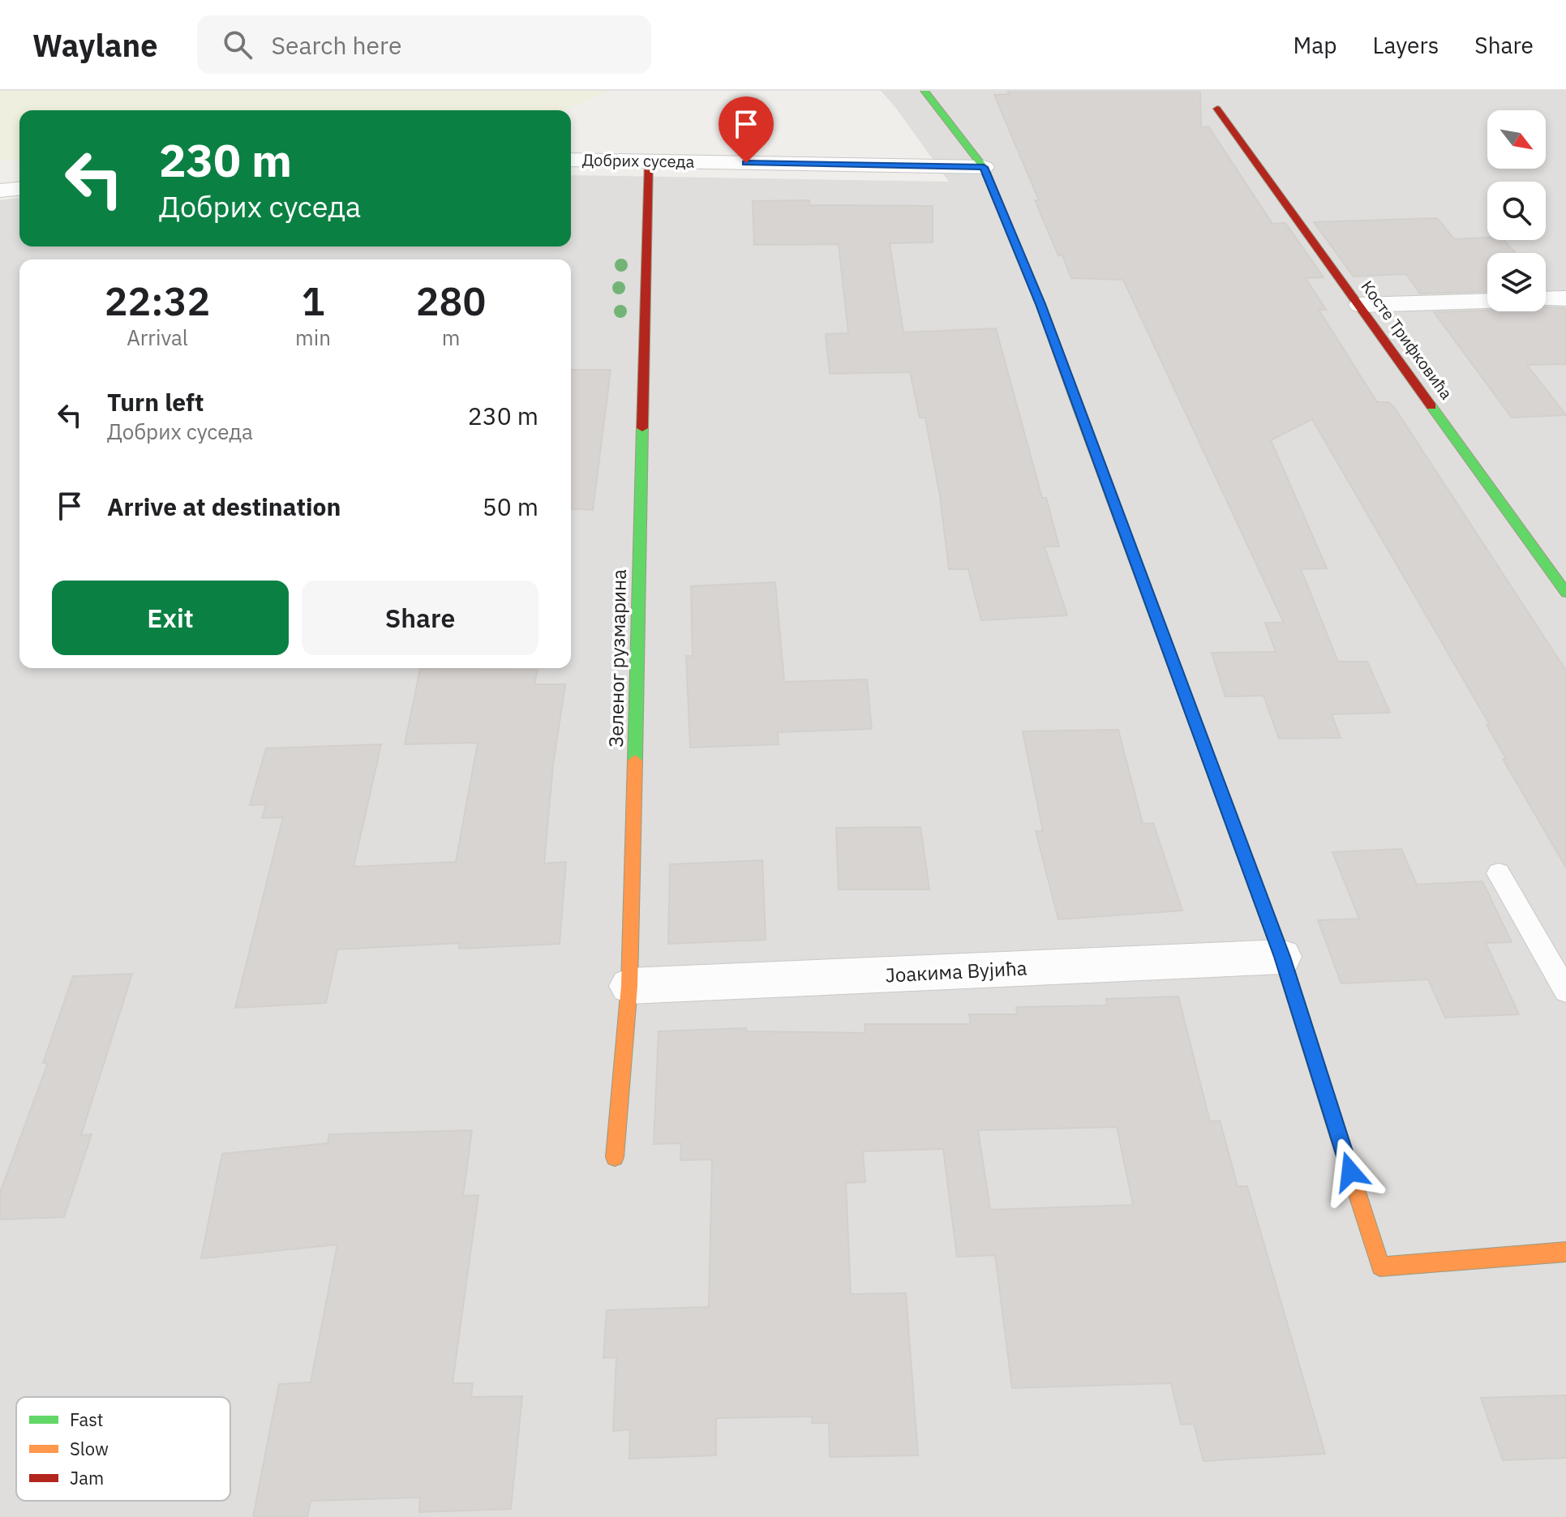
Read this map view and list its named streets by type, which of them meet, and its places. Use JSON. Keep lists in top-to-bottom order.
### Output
{
  "streets": {
    "street": [
      "Добрих суседа",
      "Косте Трифковића",
      "Зеленог рузмарина",
      "Јоакима Вујића"
    ]
  },
  "crossings": [
    ["Добрих суседа", "Зеленог рузмарина"],
    ["Зеленог рузмарина", "Јоакима Вујића"]
  ],
  "legend": ["Fast", "Slow", "Jam"],
  "north": "bottom right",
  "page": {
    "header": "Waylane",
    "search": "Search here",
    "nav": ["Map", "Layers", "Share"],
    "turn": ["230 m", "Добрих суседа"],
    "eta": [
      "22:32",
      "Arrival",
      "1",
      "min",
      "280",
      "m"
    ],
    "list": [
      {
        "name": "Turn left",
        "note": "Добрих суседа",
        "value": "230 m"
      },
      {
        "name": "Arrive at destination",
        "value": "50 m"
      }
    ],
    "buttons": ["Exit", "Share"]
  }
}
